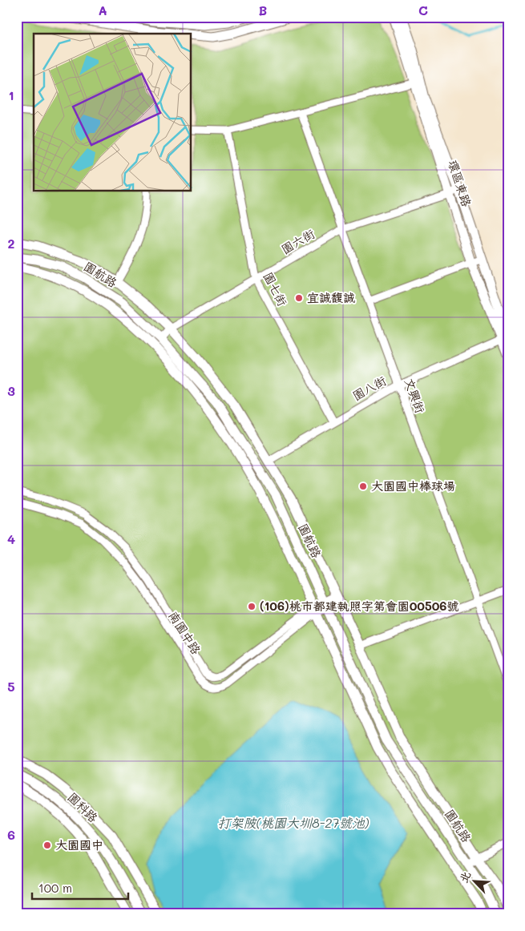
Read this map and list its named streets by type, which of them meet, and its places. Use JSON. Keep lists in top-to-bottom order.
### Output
{
  "streets": {
    "street": [
      "環區東路",
      "園六街",
      "園航路",
      "園七街",
      "園八街",
      "文興街",
      "南園中路",
      "園科路"
    ]
  },
  "crossings": [
    ["環區東路", "園六街"],
    ["環區東路", "園八街"],
    ["園六街", "園航路"],
    ["園六街", "園七街"],
    ["園六街", "文興街"],
    ["園航路", "南園中路"],
    ["園七街", "園八街"],
    ["園八街", "文興街"]
  ],
  "water": ["打架陂(桃園大圳8-27號池)"],
  "places": [
    "宜誠馥誠",
    "大園國中棒球場",
    "(106)桃市都建執照字第會園00506號",
    "大園國中"
  ],
  "scale_bar": "100 m",
  "north": "top left",
  "grid": {
    "columns": ["A", "B", "C"],
    "rows": [
      "1",
      "2",
      "3",
      "4",
      "5",
      "6"
    ]
  }
}
